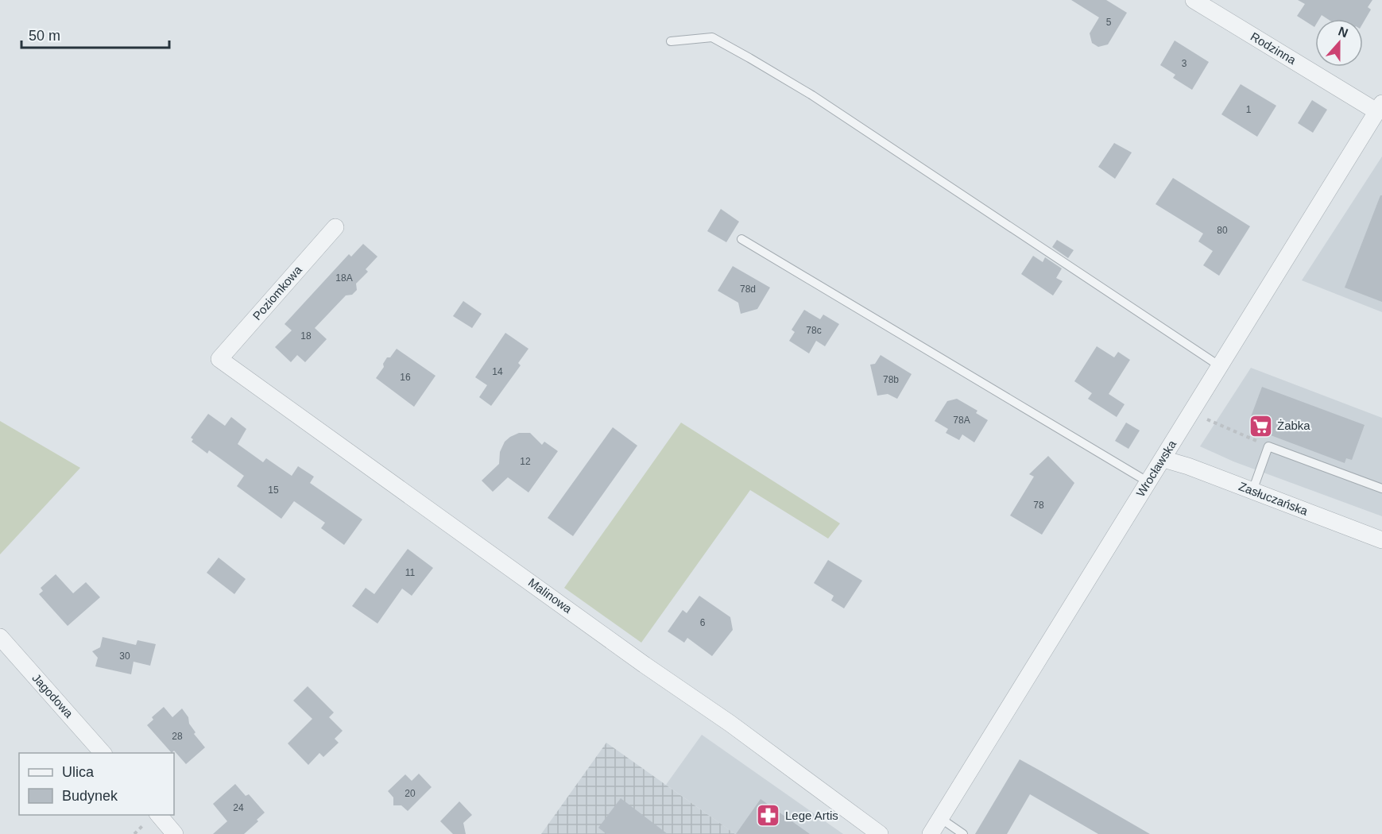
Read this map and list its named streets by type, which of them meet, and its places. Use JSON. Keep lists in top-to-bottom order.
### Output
{
  "streets": {
    "street": [
      "Rodzinna",
      "Poziomkowa",
      "Wrocławska",
      "Zasłuczańska",
      "Malinowa",
      "Jagodowa"
    ]
  },
  "crossings": [
    ["Rodzinna", "Wrocławska"],
    ["Poziomkowa", "Malinowa"],
    ["Wrocławska", "Zasłuczańska"]
  ],
  "places": {
    "supermarket": ["Żabka"],
    "pharmacy": ["Lege Artis"]
  },
  "house_numbers": [
    "5",
    "3",
    "1",
    "80",
    "18A",
    "78d",
    "78c",
    "18",
    "14",
    "16",
    "78b",
    "78A",
    "12",
    "15",
    "78",
    "11",
    "6",
    "30",
    "28",
    "20",
    "24"
  ],
  "legend": ["Ulica", "Budynek"],
  "scale_bar": "50 m",
  "north": "top"
}
